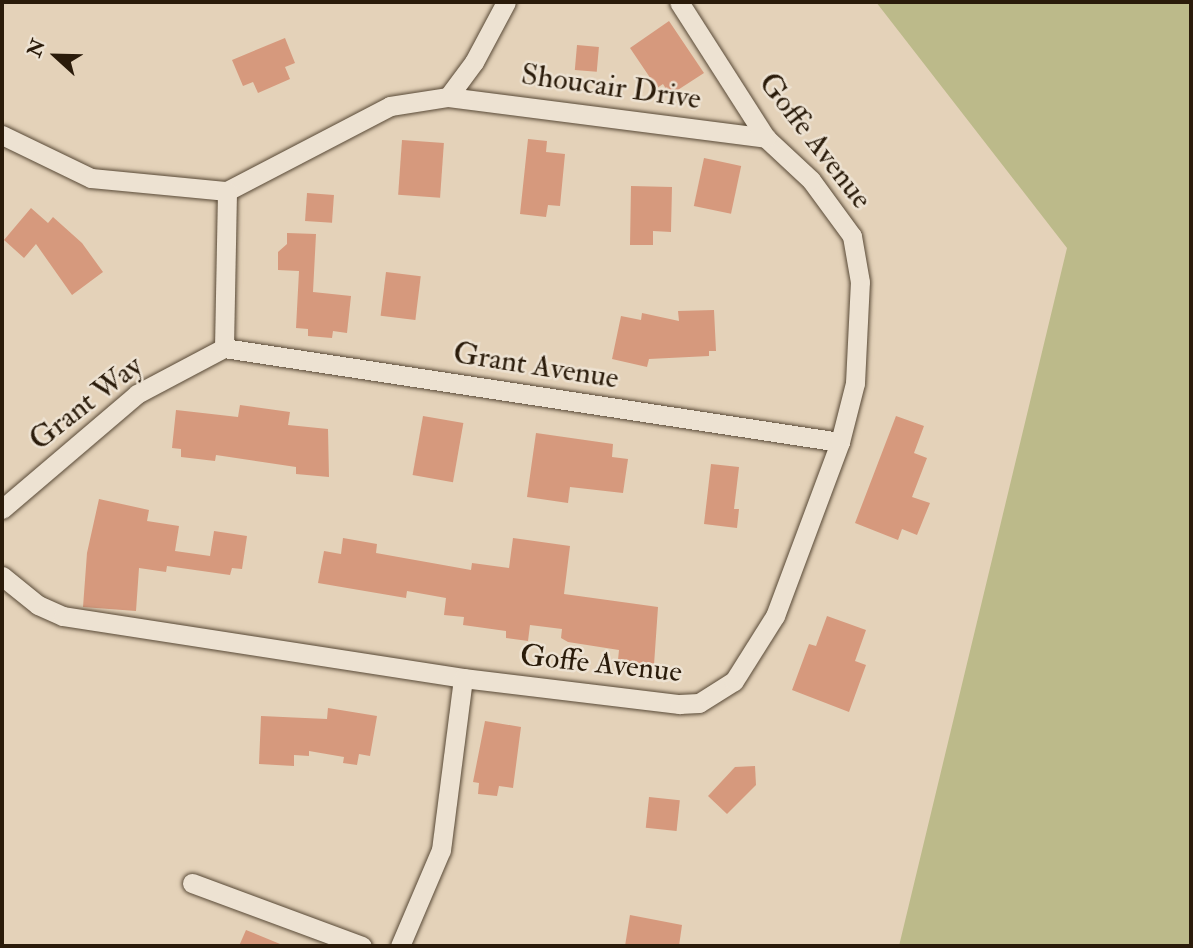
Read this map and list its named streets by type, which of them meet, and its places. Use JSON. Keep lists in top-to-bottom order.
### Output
{
  "streets": {
    "street": [
      "Shoucair Drive",
      "Goffe Avenue",
      "Grant Avenue",
      "Grant Way"
    ]
  },
  "crossings": [
    ["Shoucair Drive", "Goffe Avenue"],
    ["Goffe Avenue", "Grant Avenue"],
    ["Grant Avenue", "Grant Way"]
  ],
  "north": "left"
}
